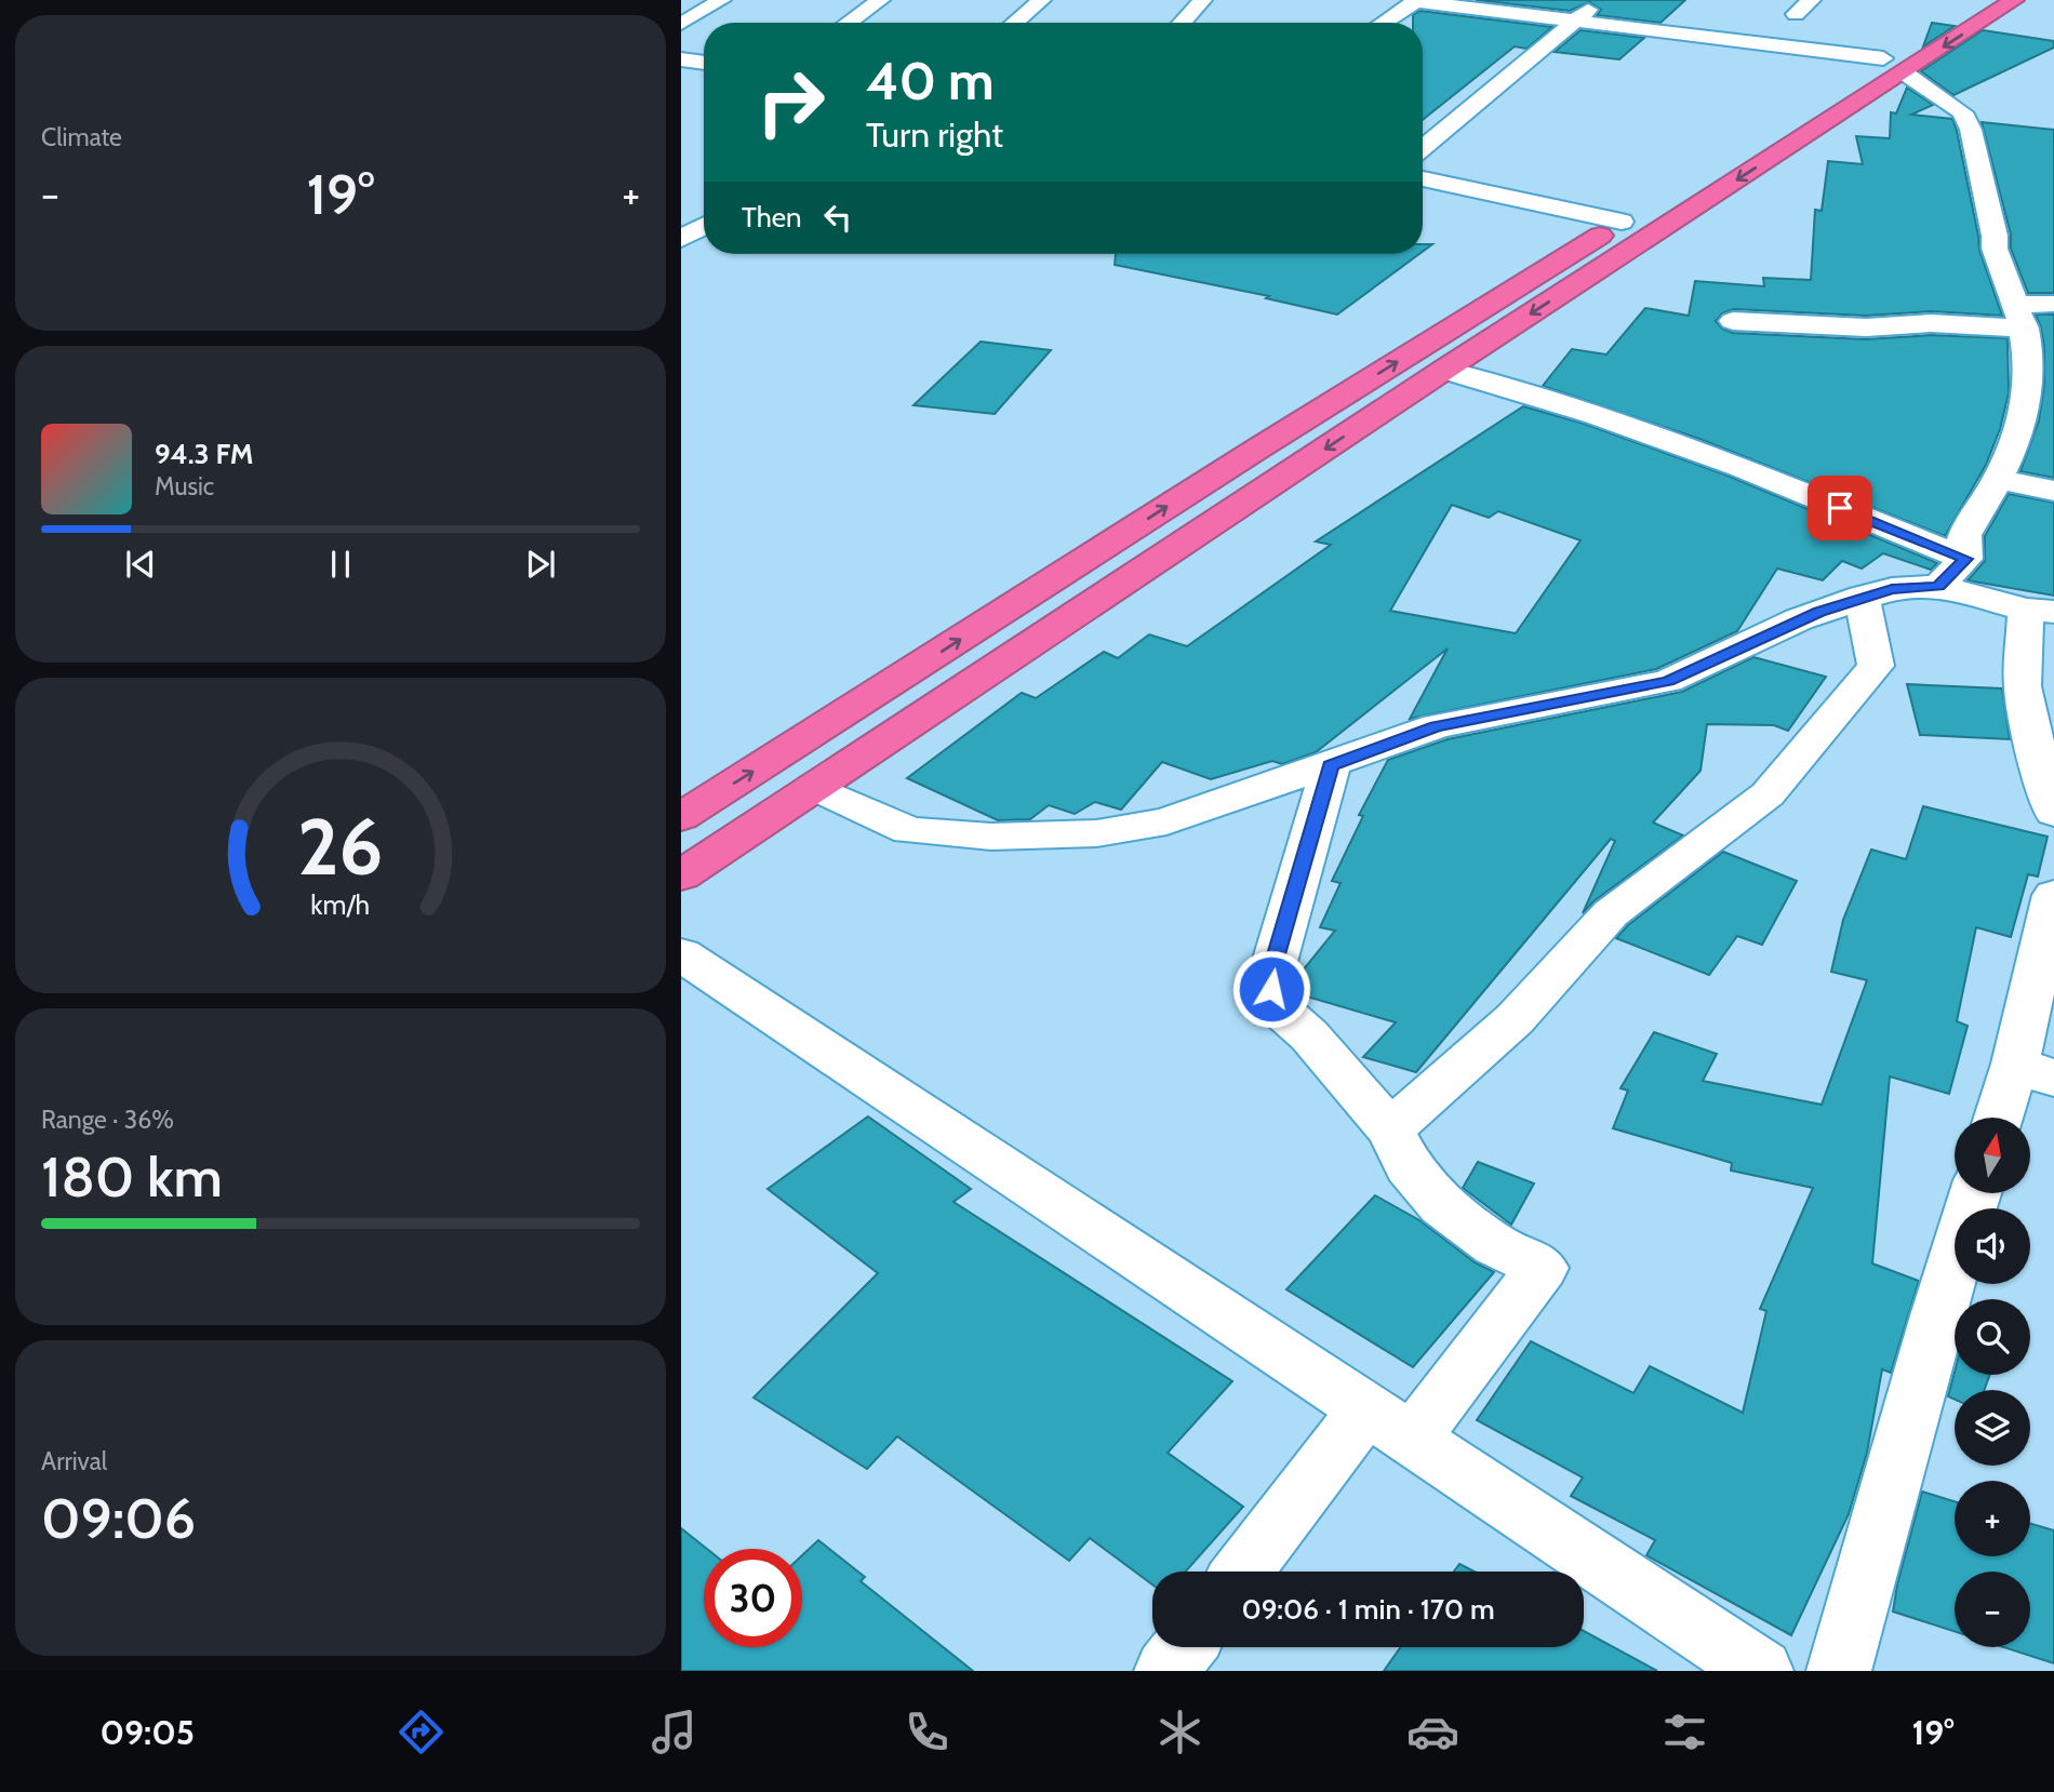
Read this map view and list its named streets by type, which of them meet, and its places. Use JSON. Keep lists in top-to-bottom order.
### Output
{
  "north": "top",
  "page": {
    "tile": [
      "Climate",
      ["Range · 36%", "180 km"],
      ["Arrival", "09:06"]
    ],
    "turn": ["40 m", "Turn right"],
    "heat": ["−", "19°", "+"],
    "then": "Then",
    "song": ["94.3 FM", "Music"],
    "map_buttons": ["+", "−"],
    "limit": "30",
    "trip": "09:06 · 1 min · 170 m",
    "tabs": ["09:05", "19°"],
    "gauge": ["26", "km/h"]
  }
}
